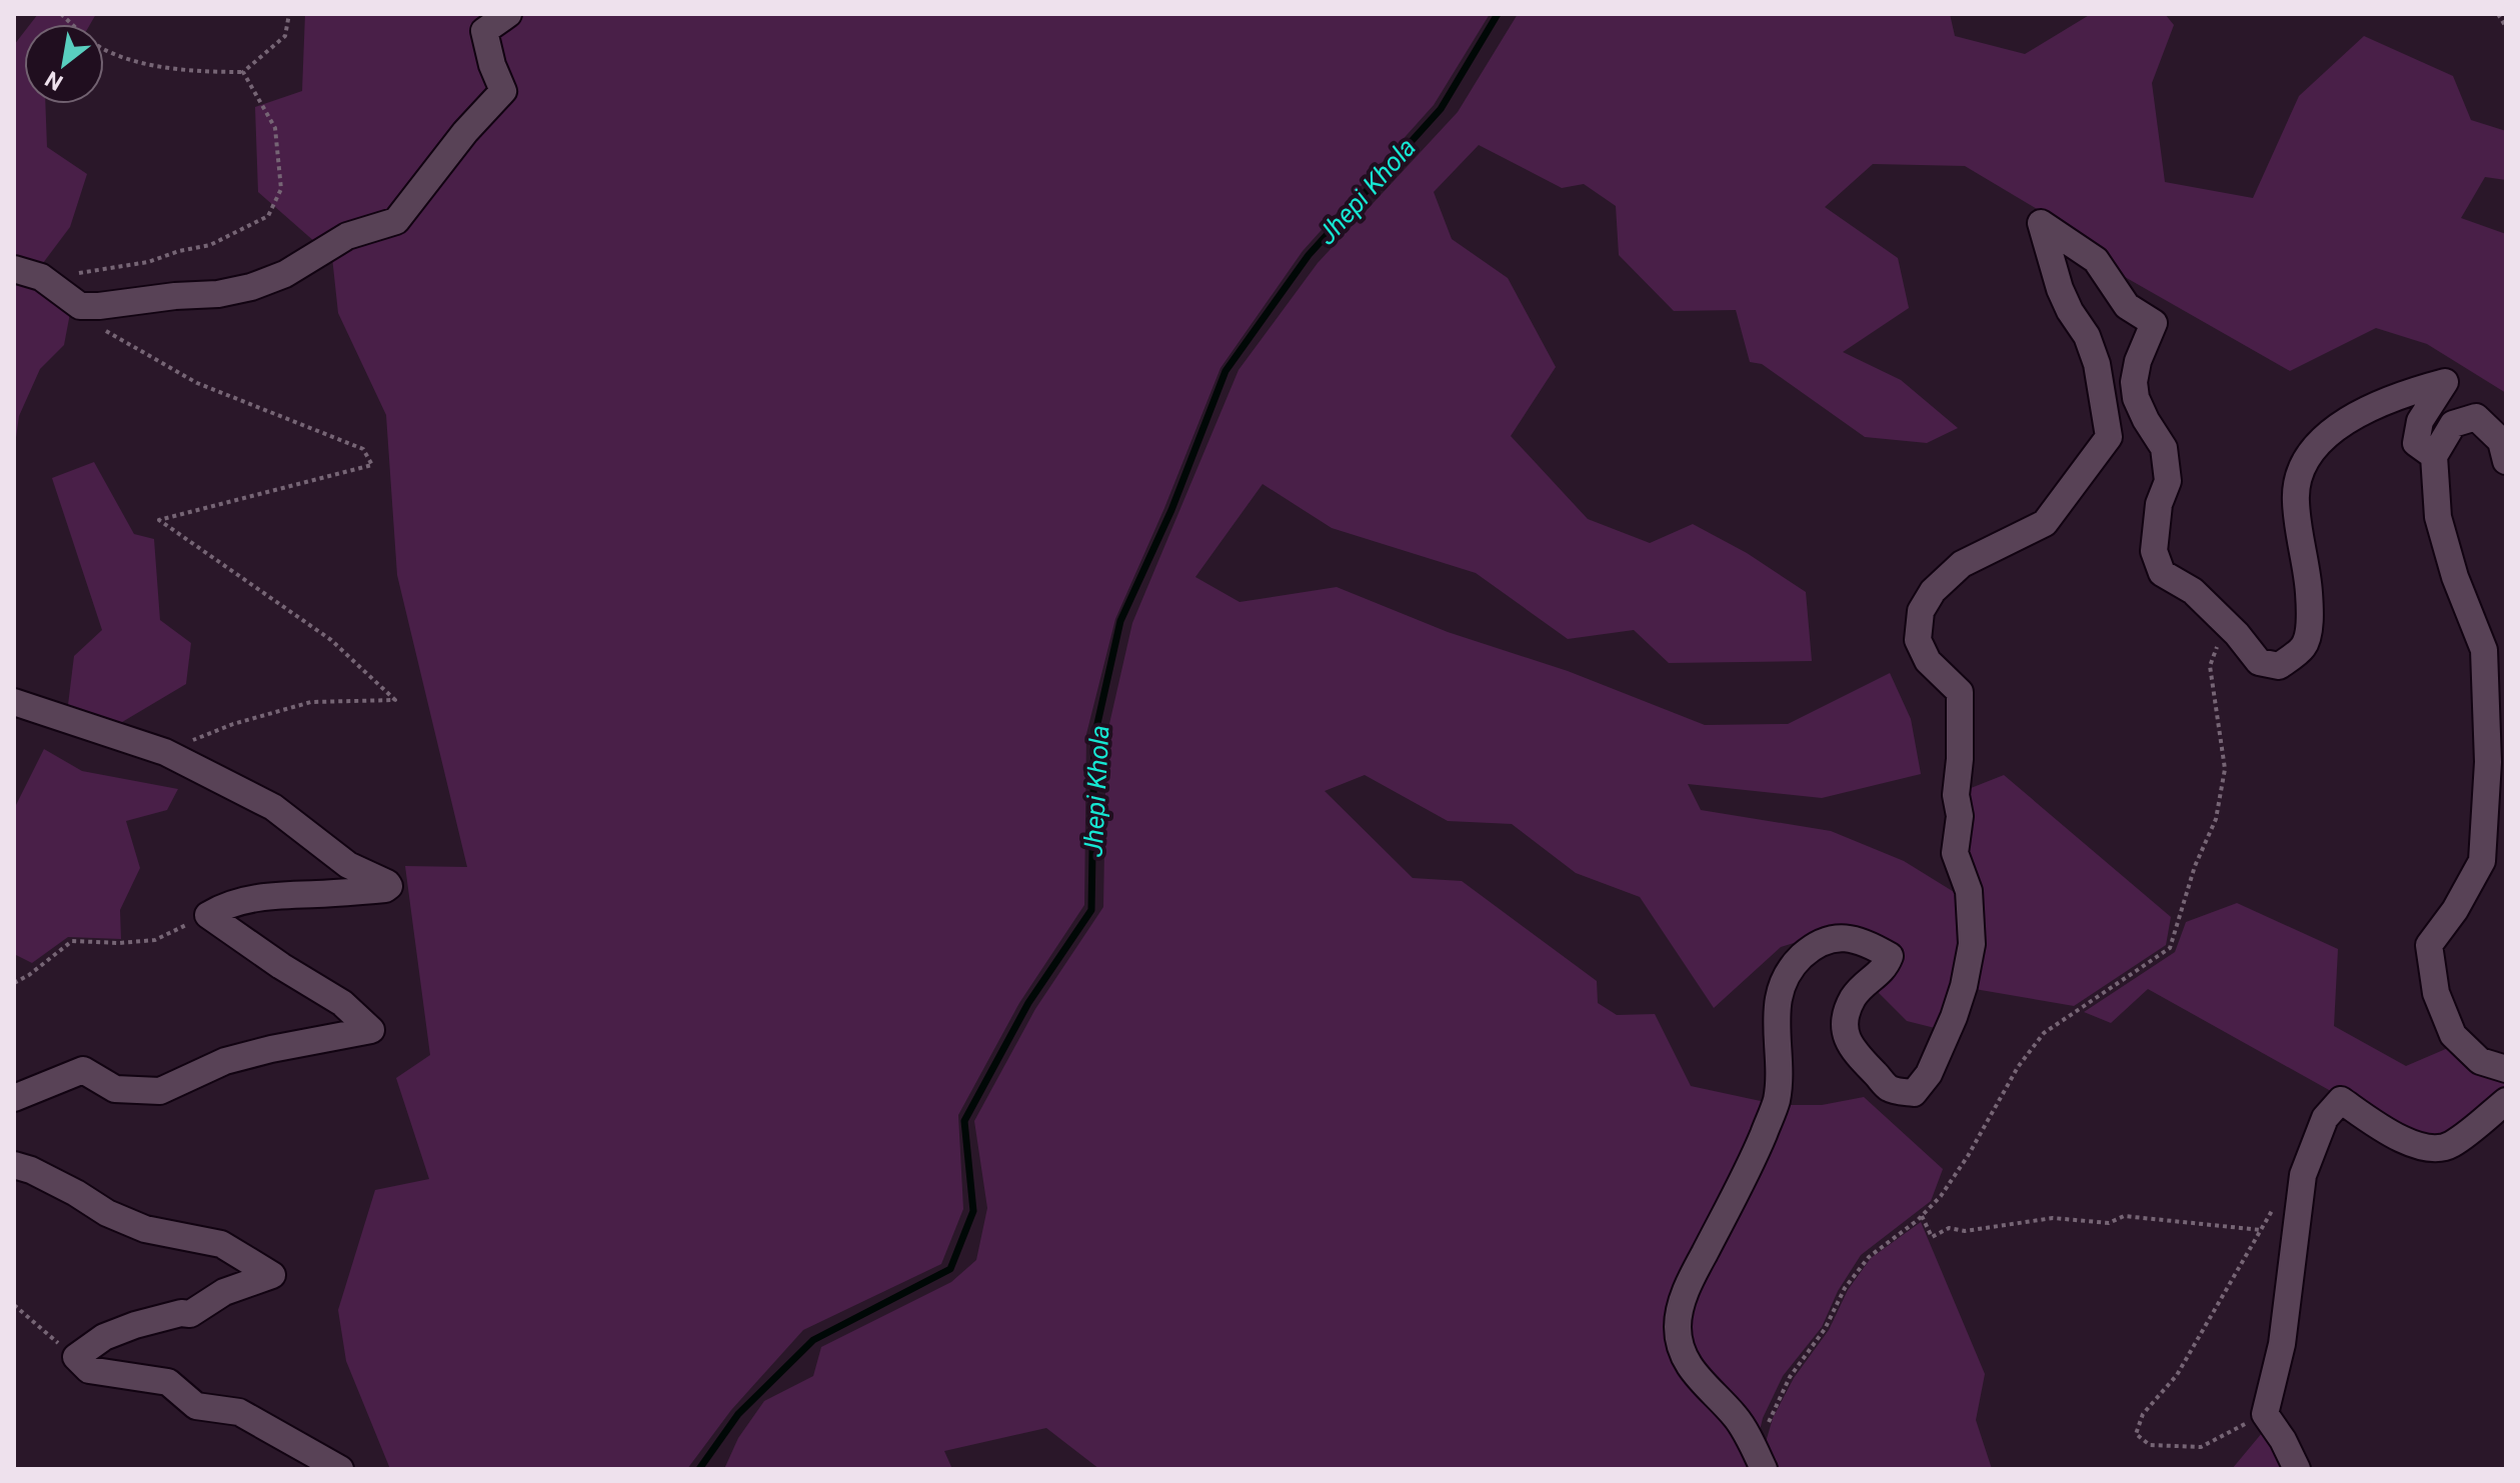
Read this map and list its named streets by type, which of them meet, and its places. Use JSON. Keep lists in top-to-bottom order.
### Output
{
  "water": ["Jhepi Khola"],
  "north": "bottom left"
}
